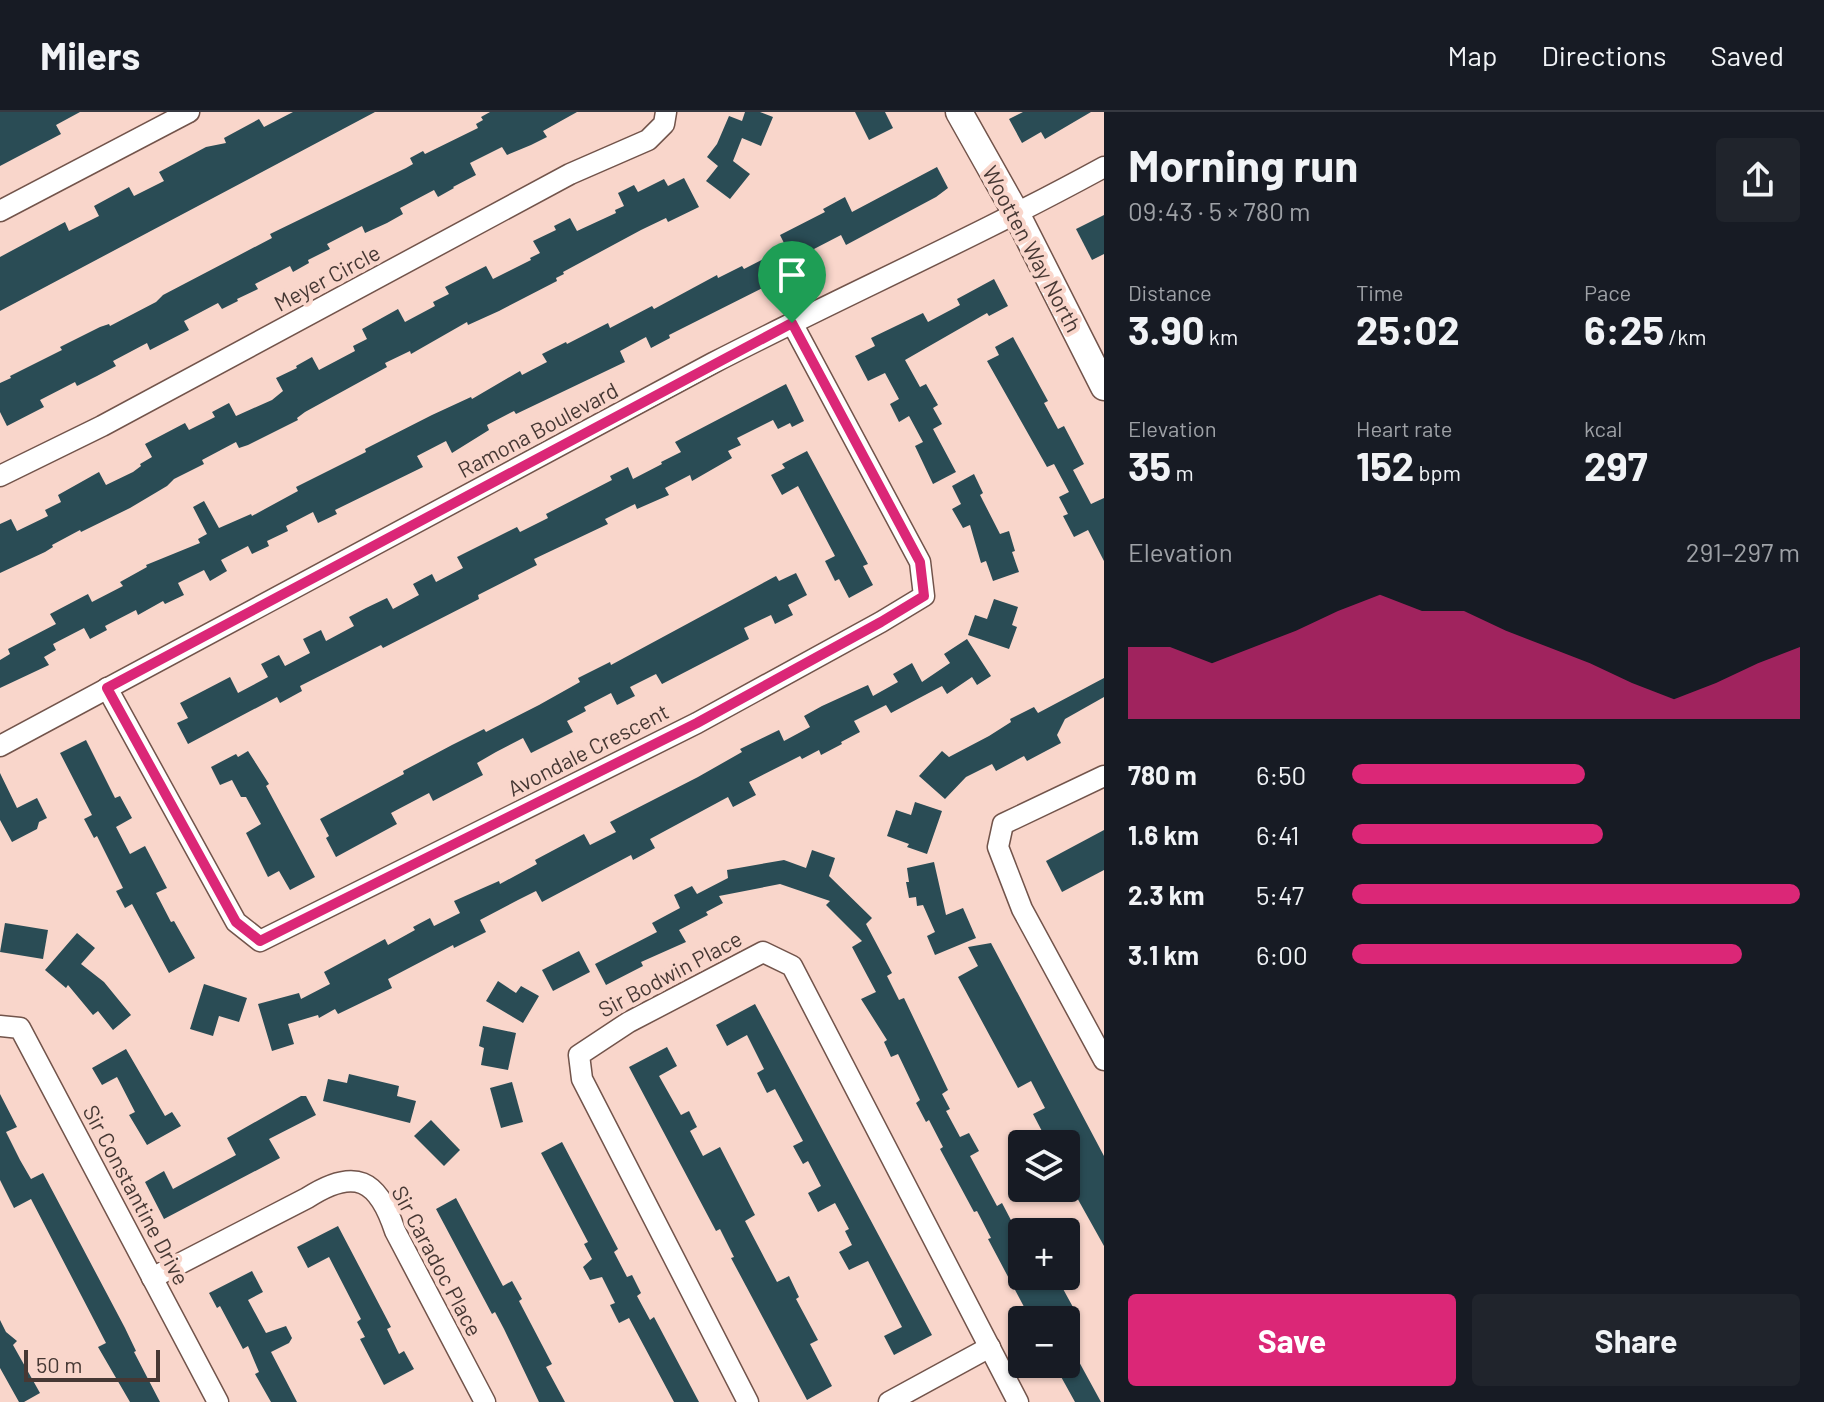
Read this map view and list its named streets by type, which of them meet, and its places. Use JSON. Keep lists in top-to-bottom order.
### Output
{
  "streets": {
    "street": [
      "Wootten Way North",
      "Meyer Circle",
      "Ramona Boulevard",
      "Avondale Crescent",
      "Sir Bodwin Place",
      "Sir Constantine Drive",
      "Sir Caradoc Place"
    ]
  },
  "crossings": [
    ["Wootten Way North", "Ramona Boulevard"],
    ["Ramona Boulevard", "Avondale Crescent"],
    ["Sir Constantine Drive", "Sir Caradoc Place"]
  ],
  "scale_bar": "50 m",
  "page": {
    "header": "Milers",
    "nav": ["Map", "Directions", "Saved"],
    "heading": ["Morning run", "09:43 · 5 × 780 m"],
    "stats": [
      ["Distance", "3.90 km"],
      ["Time", "25:02"],
      ["Pace", "6:25 /km"],
      ["Elevation", "35 m"],
      ["Heart rate", "152 bpm"],
      ["kcal", "297"]
    ],
    "chart": ["Elevation", "291–297 m"],
    "list": [
      {
        "name": "780 m",
        "note": "6:50"
      },
      {
        "name": "1.6 km",
        "note": "6:41"
      },
      {
        "name": "2.3 km",
        "note": "5:47"
      },
      {
        "name": "3.1 km",
        "note": "6:00"
      }
    ],
    "map_buttons": ["+", "−"],
    "buttons": ["Save", "Share"],
    "scale": "50 m"
  }
}
